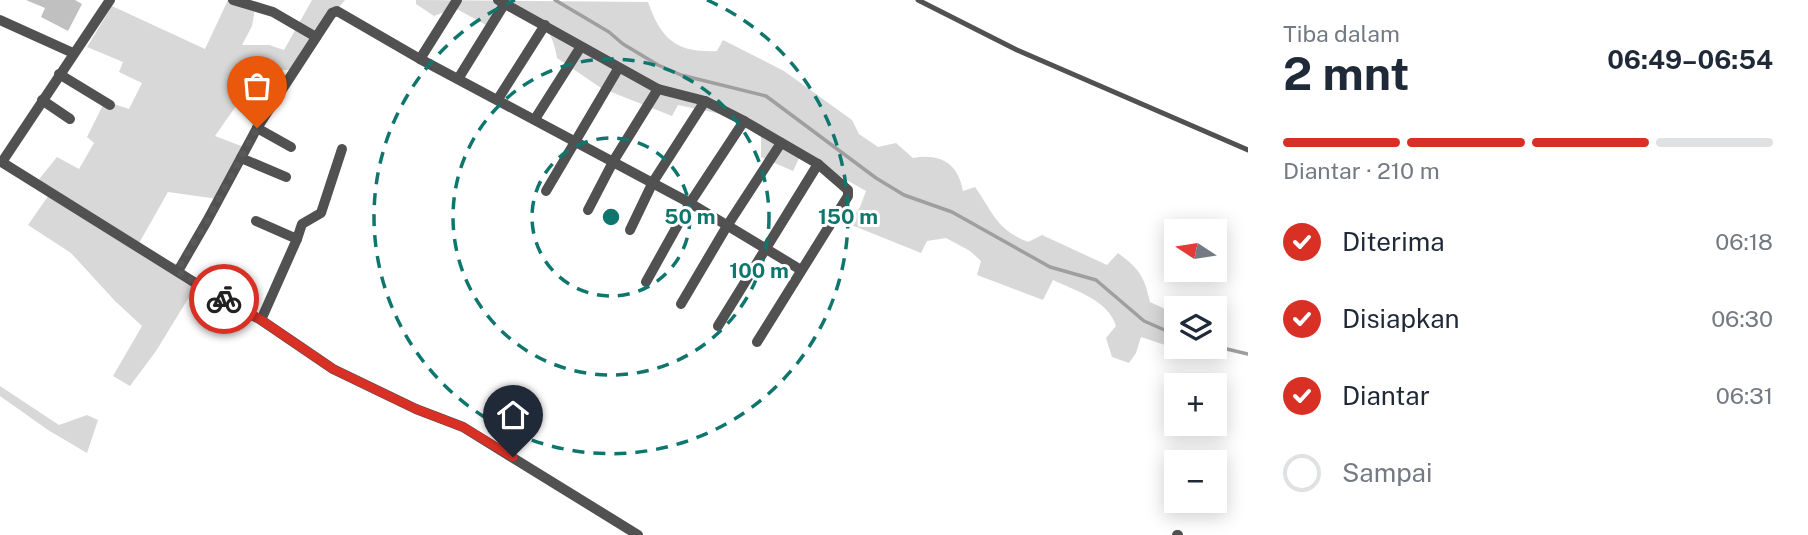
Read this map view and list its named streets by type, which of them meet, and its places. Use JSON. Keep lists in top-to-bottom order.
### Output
{
  "north": "left",
  "page": {
    "heading": ["2 mnt", "Tiba dalam", "06:49–06:54"],
    "bar": "Diantar · 210 m",
    "list": [
      ["Diterima", "06:18"],
      ["Disiapkan", "06:30"],
      ["Diantar", "06:31"],
      "Sampai"
    ],
    "map_buttons": ["+", "−"]
  },
  "rings": ["50 m", "150 m", "100 m"]
}
